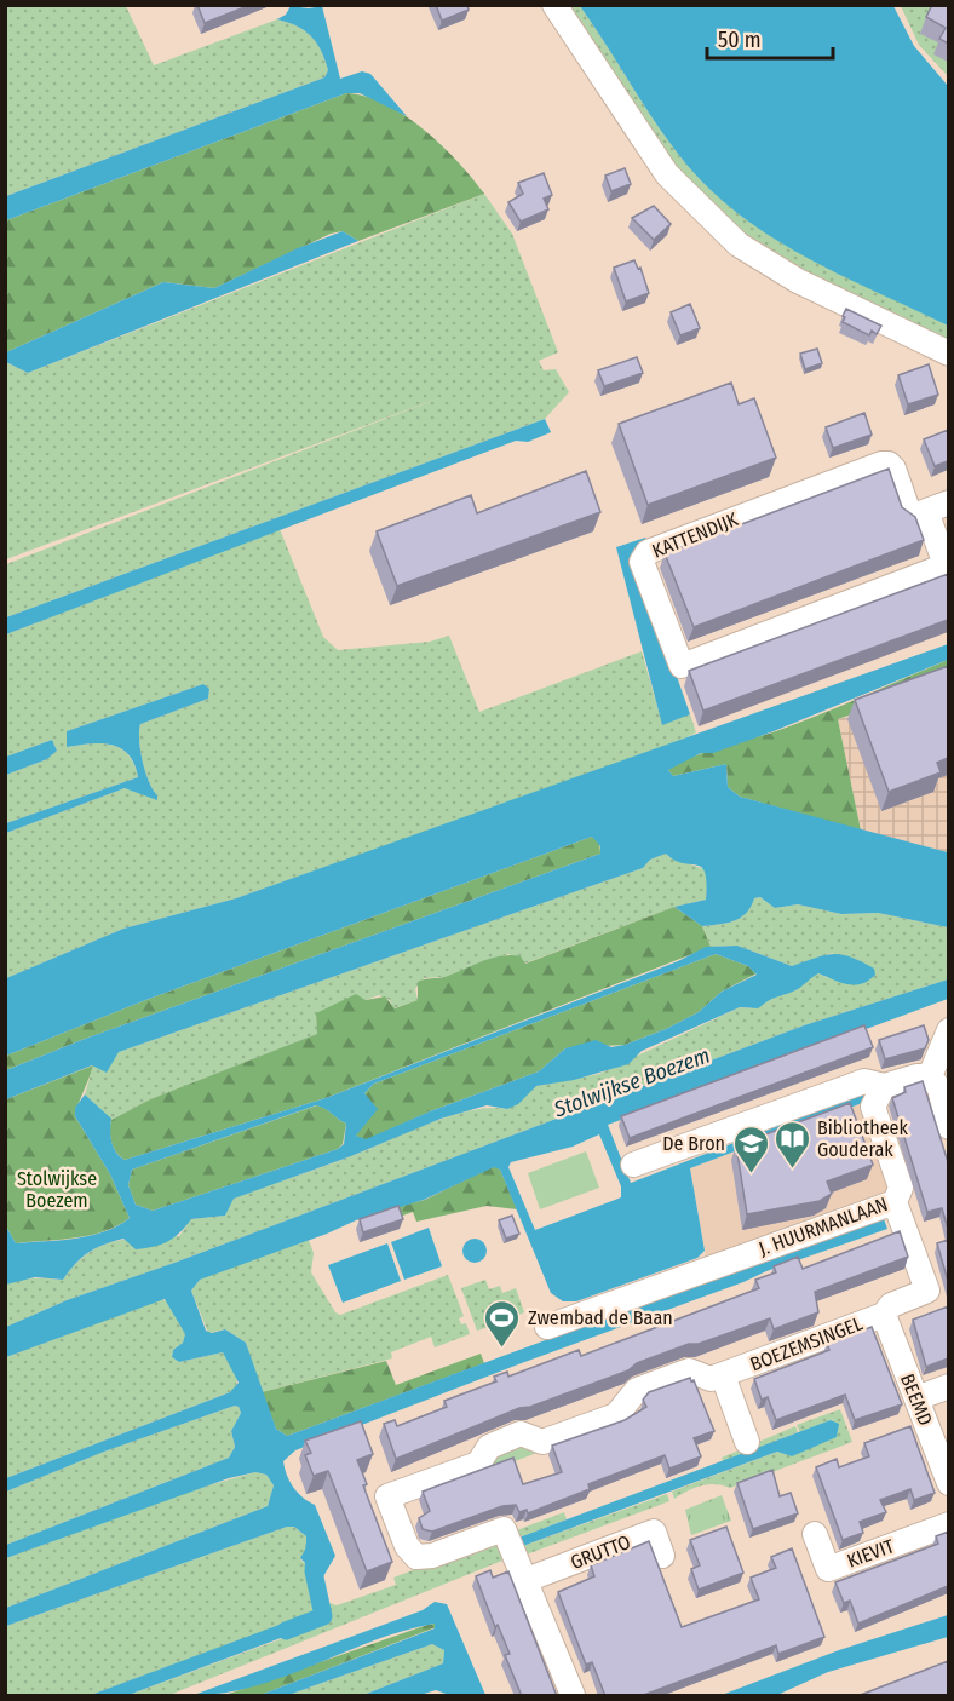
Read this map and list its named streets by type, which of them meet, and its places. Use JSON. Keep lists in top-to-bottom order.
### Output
{
  "streets": {
    "street": [
      "KATTENDIJK",
      "J. HUURMANLAAN",
      "BOEZEMSINGEL",
      "BEEMD",
      "GRUTTO",
      "KIEVIT"
    ]
  },
  "crossings": [
    ["J. HUURMANLAAN", "BOEZEMSINGEL"],
    ["BOEZEMSINGEL", "BEEMD"],
    ["BOEZEMSINGEL", "GRUTTO"]
  ],
  "water": ["Stolwijkse Boezem"],
  "parks": ["Stolwijkse Boezem"],
  "places": {
    "library": ["Bibliotheek Gouderak"],
    "school or university": ["De Bron"],
    "sports": ["Zwembad de Baan"]
  },
  "scale_bar": "50 m"
}
